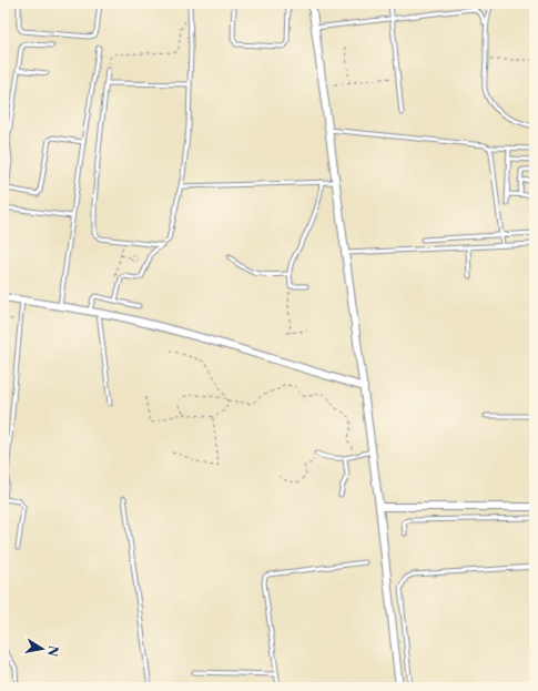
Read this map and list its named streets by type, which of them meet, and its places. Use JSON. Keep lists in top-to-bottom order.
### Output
{
  "north": "right"
}
